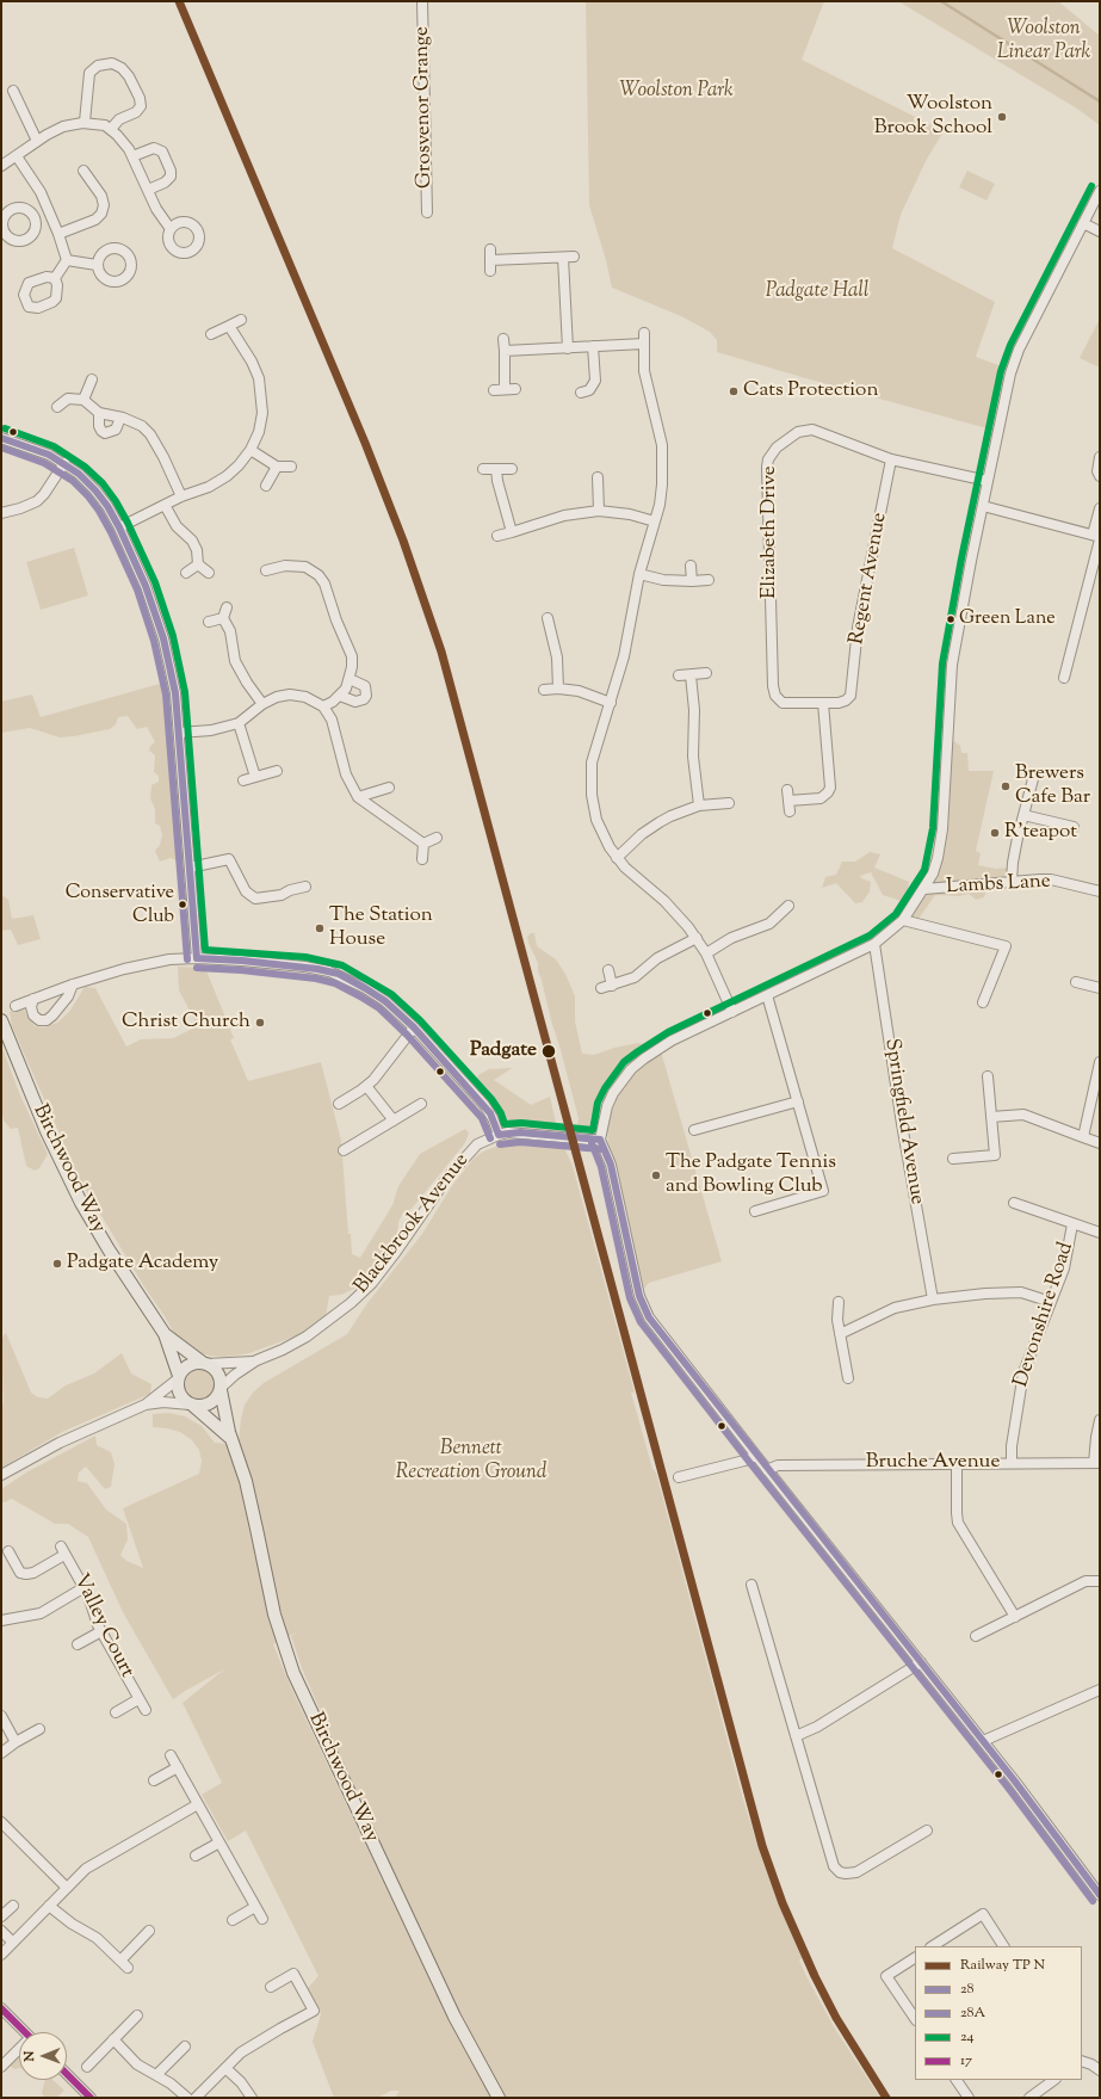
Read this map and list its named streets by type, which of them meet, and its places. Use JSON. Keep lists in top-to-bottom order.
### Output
{
  "streets": {
    "main road": ["Birchwood Way"],
    "street": [
      "Grosvenor Grange",
      "Elizabeth Drive",
      "Regent Avenue",
      "Lambs Lane",
      "Springfield Avenue",
      "Blackbrook Avenue",
      "Devonshire Road",
      "Bruche Avenue",
      "Valley Court"
    ]
  },
  "crossings": [
    ["Elizabeth Drive", "Regent Avenue"],
    ["Birchwood Way", "Blackbrook Avenue"],
    ["Devonshire Road", "Bruche Avenue"]
  ],
  "parks": [
    "Woolston Linear Park",
    "Woolston Park",
    "Padgate Hall",
    "Bennett Recreation Ground"
  ],
  "places": [
    "Woolston Brook School",
    "Cats Protection",
    "Green Lane",
    "Brewers Cafe Bar",
    "R'teapot",
    "Conservative Club",
    "The Station House",
    "Christ Church",
    "Padgate",
    "The Padgate Tennis and Bowling Club",
    "Padgate Academy"
  ],
  "lines": [
    "transit line 24",
    "transit line 28",
    "transit line 28A",
    "transit line 17"
  ],
  "legend": [
    "Railway TP N",
    "28",
    "28A",
    "24",
    "17"
  ],
  "north": "left"
}
